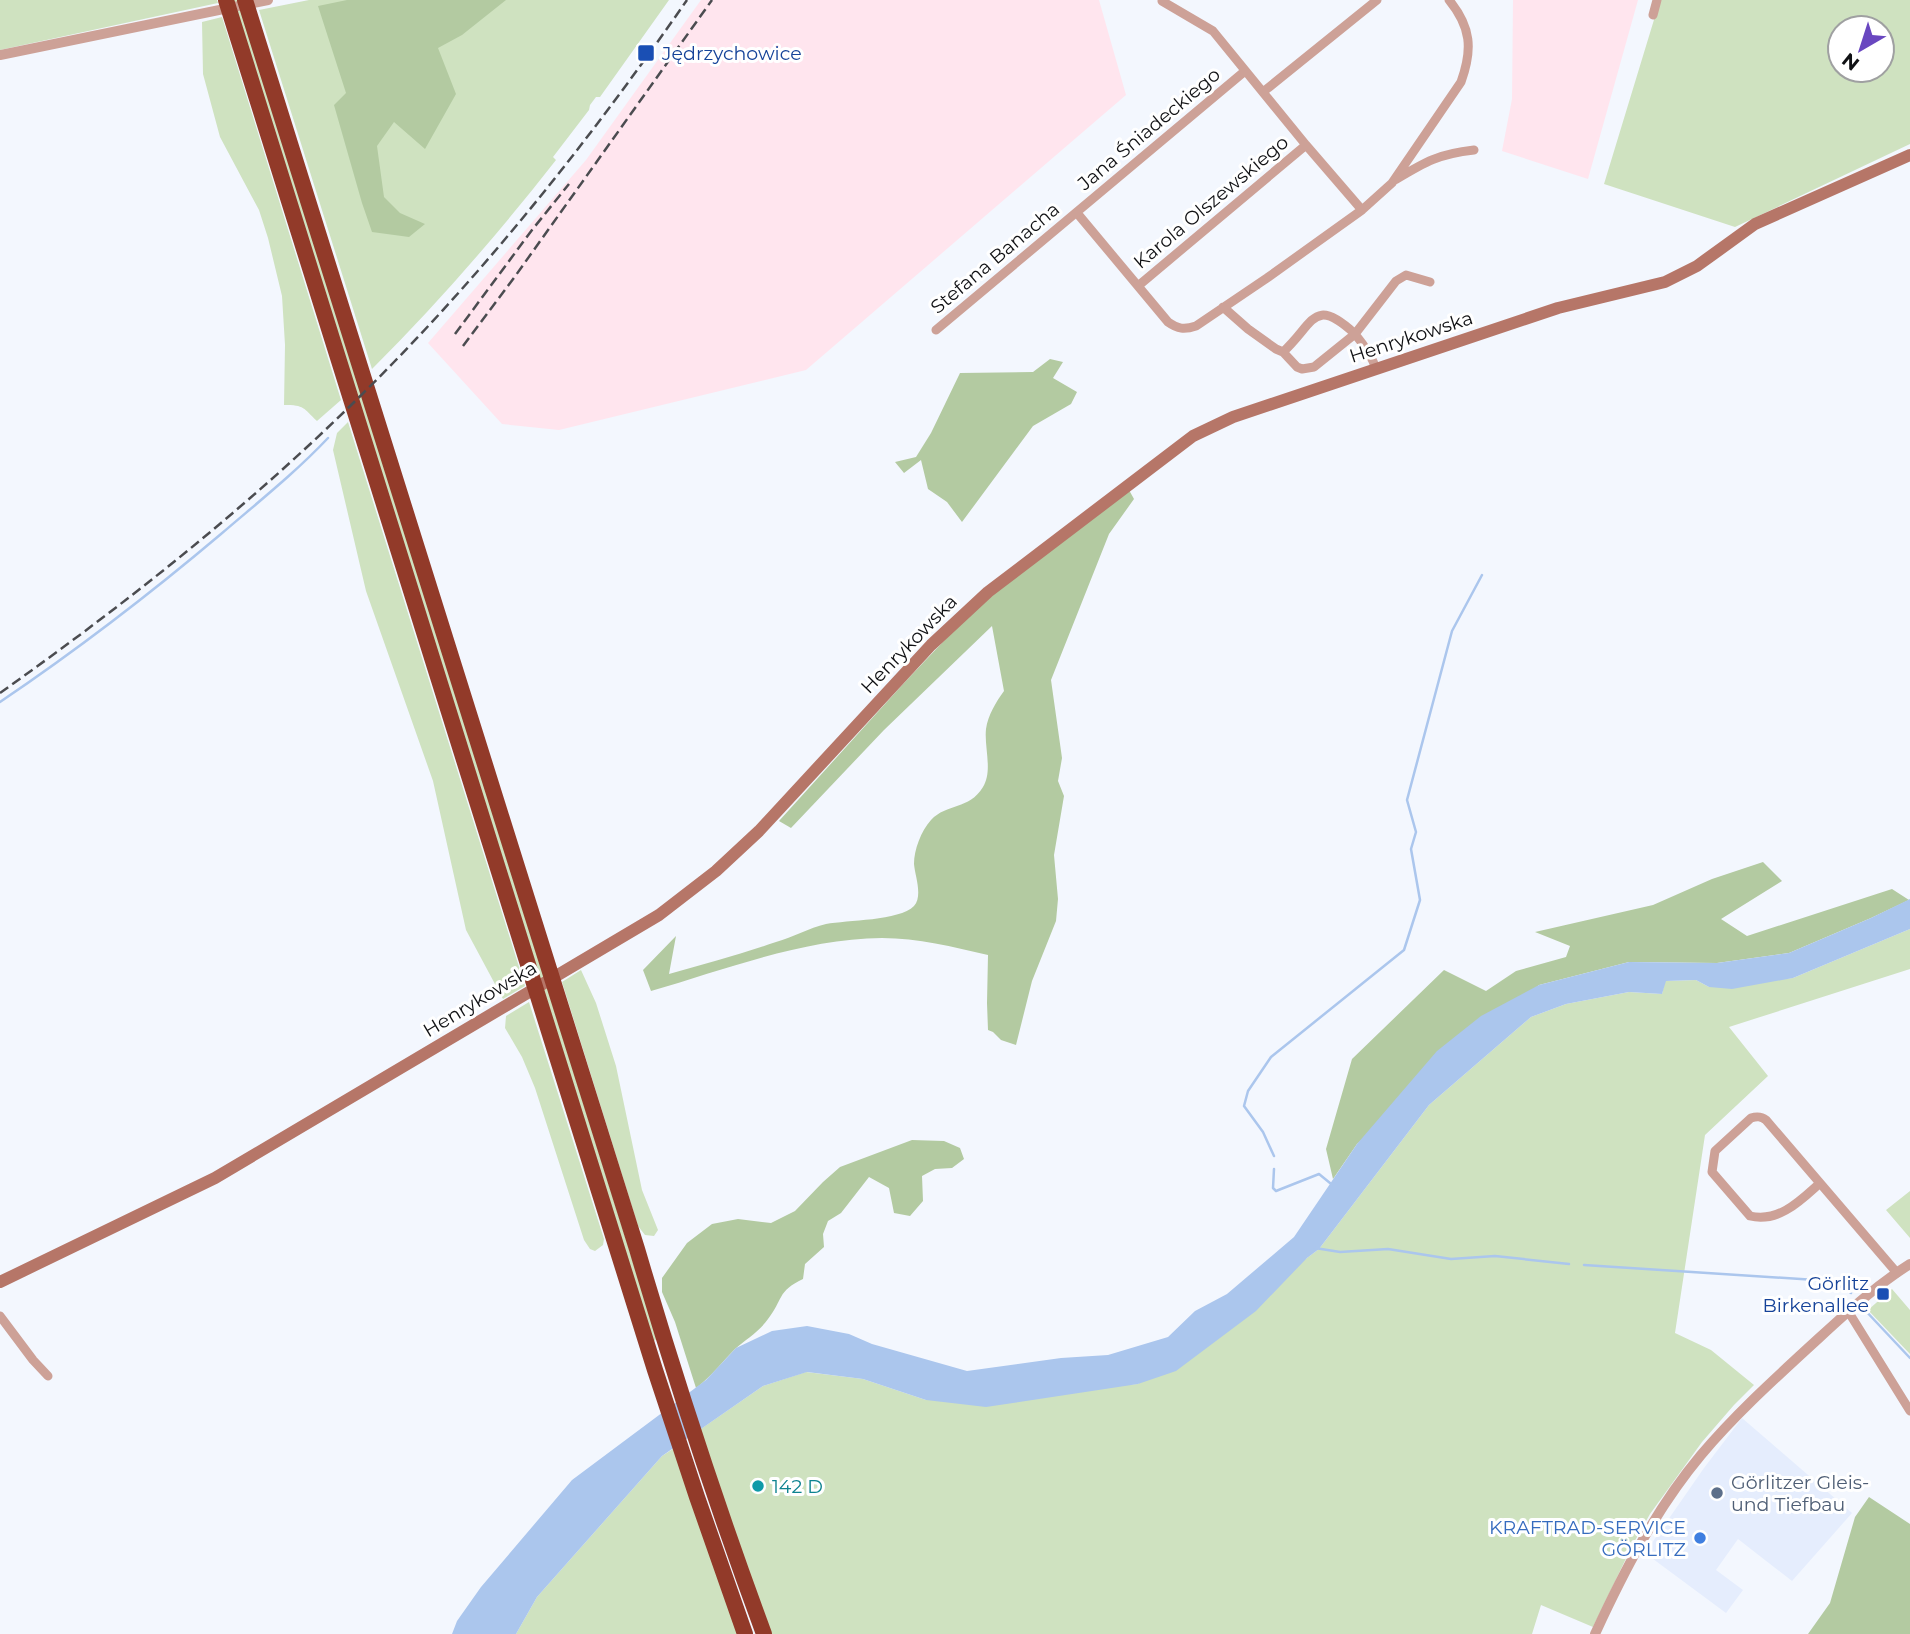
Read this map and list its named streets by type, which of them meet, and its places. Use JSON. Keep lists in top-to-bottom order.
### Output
{
  "streets": {
    "main road": ["Henrykowska"],
    "street": ["Jana Śniadeckiego", "Karola Olszewskiego", "Stefana Banacha"]
  },
  "crossings": [
    ["Jana Śniadeckiego", "Stefana Banacha"]
  ],
  "places": {
    "transit": ["Jędrzychowice", "Görlitz Birkenallee"],
    "other": ["142 D", "Görlitzer Gleis- und Tiefbau", "KRAFTRAD-SERVICE GÖRLITZ"]
  },
  "north": "bottom left"
}
